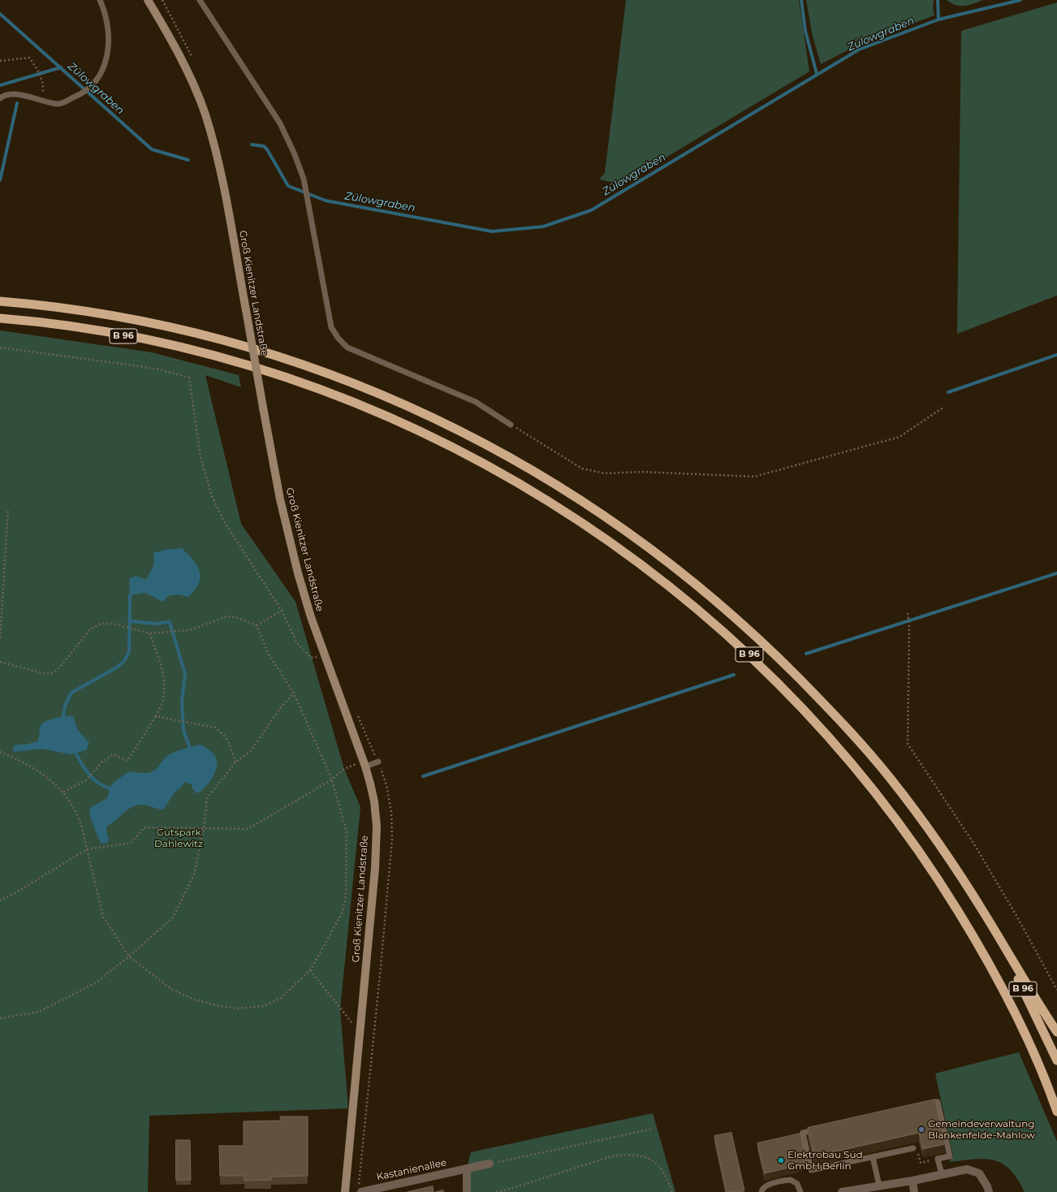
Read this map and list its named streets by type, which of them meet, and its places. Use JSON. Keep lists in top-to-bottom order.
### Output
{
  "streets": {
    "highway": ["B 96"],
    "main road": ["Groß Kienitzer Landstraße"],
    "street": ["Kastanienallee"]
  },
  "water": ["Zülowgraben"],
  "parks": ["Gutspark Dahlewitz"],
  "places": ["Gemeindeverwaltung Blankenfelde-Mahlow", "Elektrobau Süd GmbH Berlin"]
}
